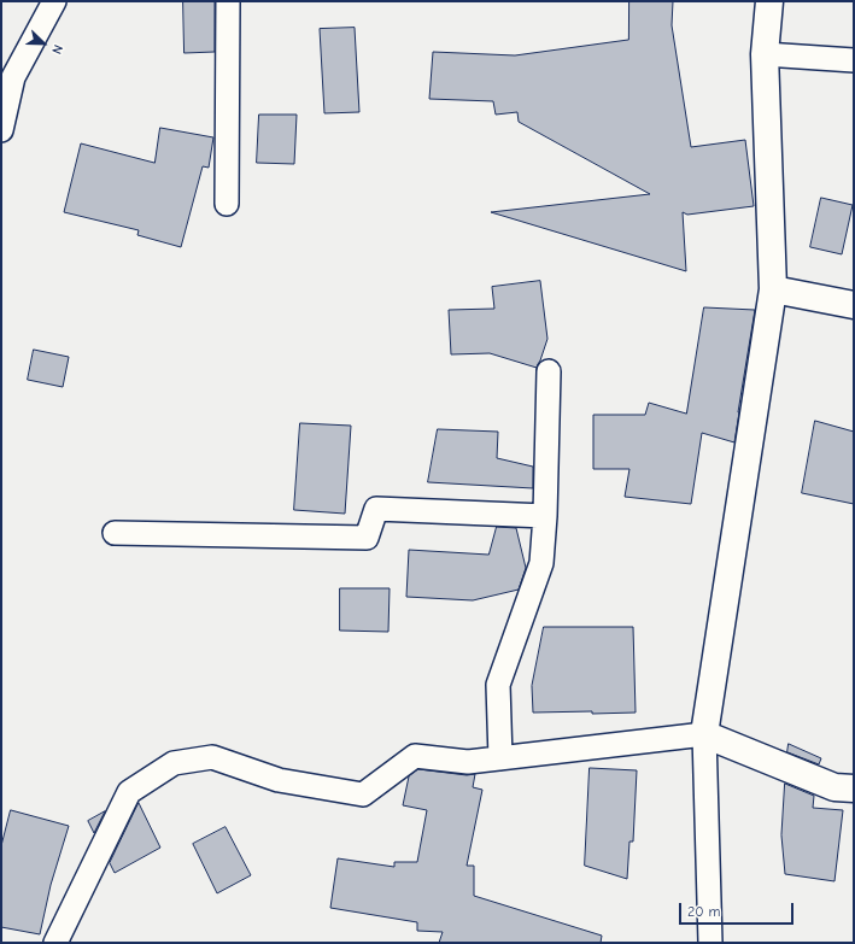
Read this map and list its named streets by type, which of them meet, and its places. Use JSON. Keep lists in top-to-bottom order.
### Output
{
  "scale_bar": "20 m",
  "north": "bottom right"
}
